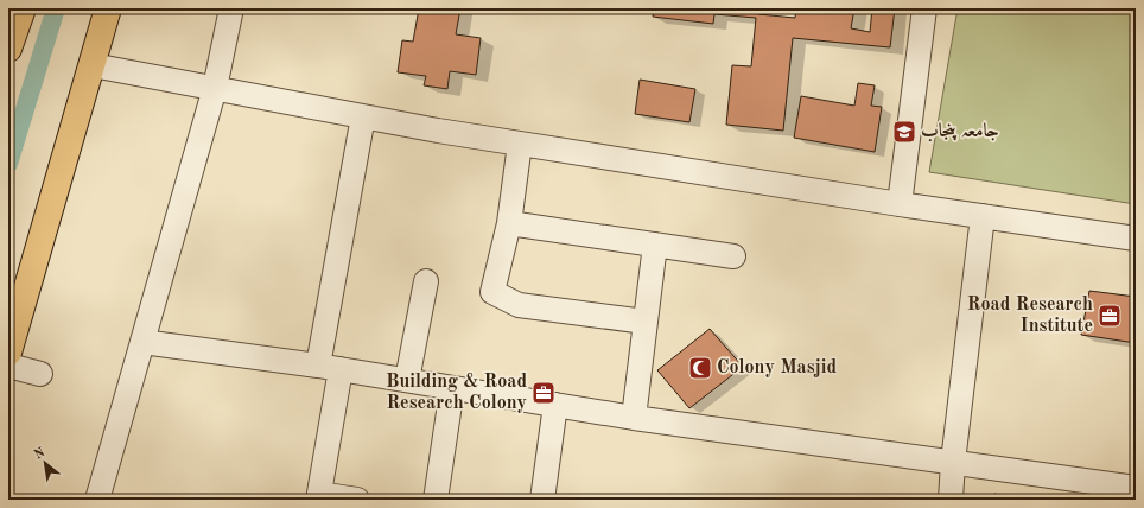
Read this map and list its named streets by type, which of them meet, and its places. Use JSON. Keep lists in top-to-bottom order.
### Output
{
  "places": {
    "school or university": ["جامعہ پنجاب"],
    "office": ["Road Research Institute", "Building & Road Research Colony"],
    "mosque": ["Colony Masjid"]
  },
  "north": "top left"
}
